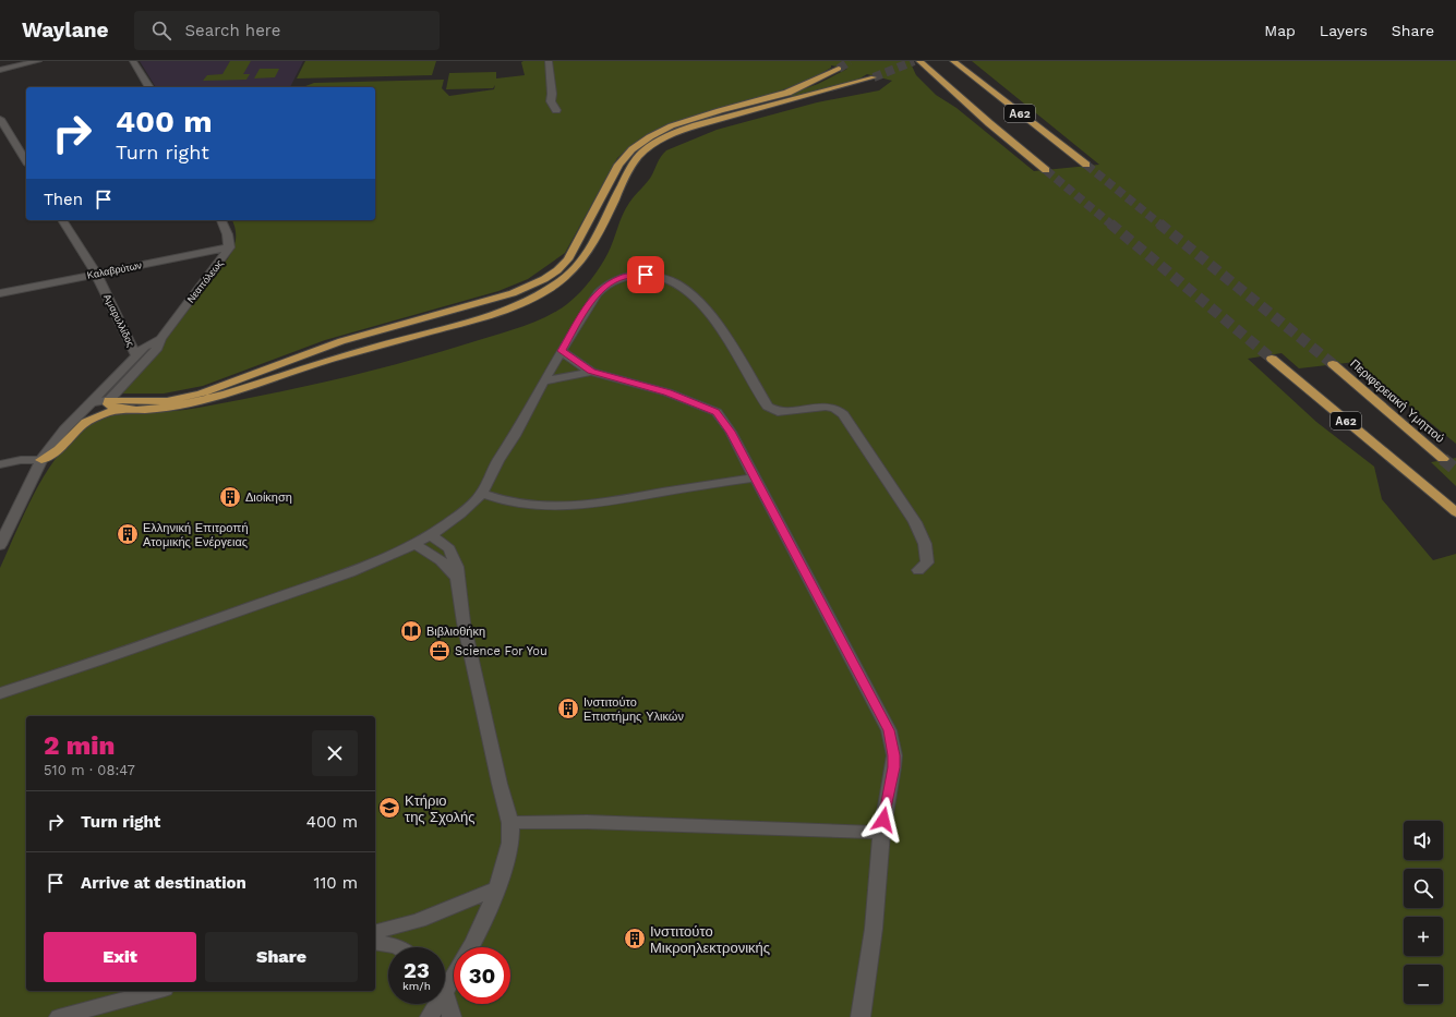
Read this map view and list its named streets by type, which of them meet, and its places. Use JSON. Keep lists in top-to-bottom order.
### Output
{
  "streets": {
    "highway": ["Α62", "Περιφερειακή Υμηττού"],
    "street": ["Καλαβρύτων", "Νεαπόλεως", "Αμαρυλλίδος"]
  },
  "crossings": [
    ["Καλαβρύτων", "Νεαπόλεως"],
    ["Καλαβρύτων", "Αμαρυλλίδος"]
  ],
  "places": {
    "building": [
      "Διοίκηση",
      "Ελληνική Επιτροπή Ατομικής Ενέργειας",
      "Ινστιτούτο Επιστήμης Υλικών",
      "Ινστιτούτο Μικροηλεκτρονικής"
    ],
    "library": ["Βιβλιοθήκη"],
    "office": ["Science For You"],
    "school or university": ["Κτήριο της Σχολής"]
  },
  "page": {
    "header": "Waylane",
    "search": "Search here",
    "nav": ["Map", "Layers", "Share"],
    "turn": ["400 m", "Turn right"],
    "then": "Then",
    "heading": ["2 min", "510 m · 08:47"],
    "list": [
      {
        "name": "Turn right",
        "value": "400 m"
      },
      {
        "name": "Arrive at destination",
        "value": "110 m"
      }
    ],
    "map_buttons": ["+", "−"],
    "buttons": ["Exit", "Share"],
    "speed": "23 km/h",
    "limit": "30"
  }
}
